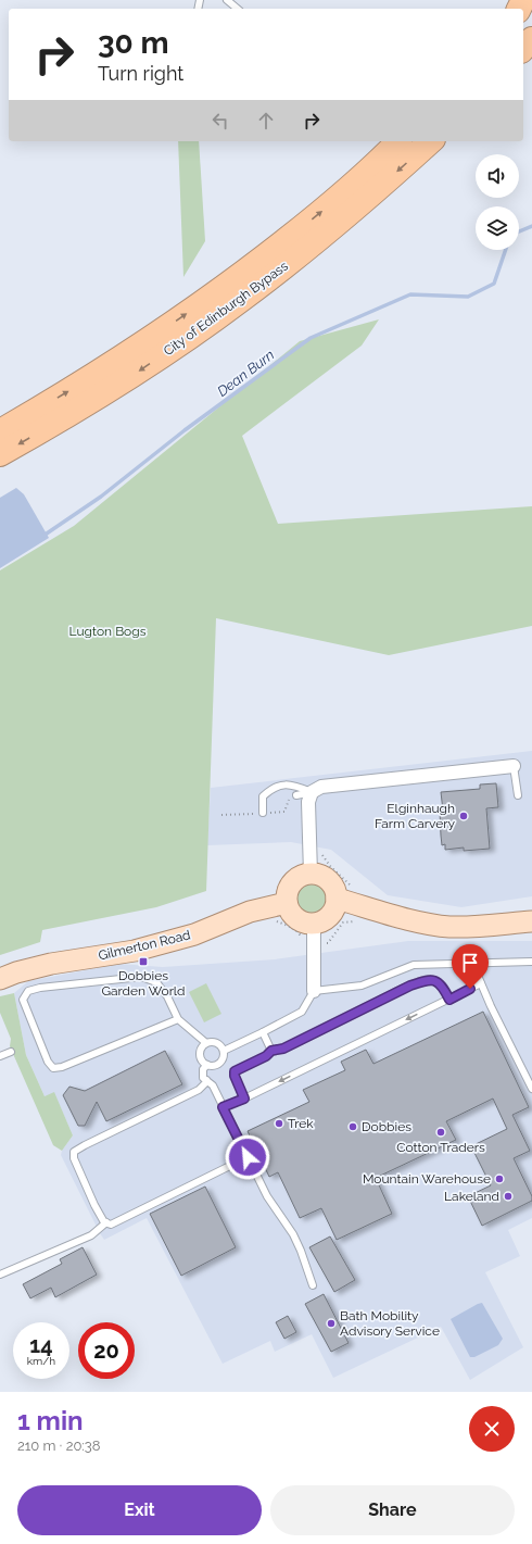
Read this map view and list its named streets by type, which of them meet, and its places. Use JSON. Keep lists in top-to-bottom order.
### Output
{
  "streets": {
    "highway": ["City of Edinburgh Bypass"],
    "main road": ["Gilmerton Road"]
  },
  "water": ["Dean Burn"],
  "parks": ["Lugton Bogs"],
  "places": {
    "other": [
      "Elginhaugh Farm Carvery",
      "Trek",
      "Dobbies",
      "Cotton Traders",
      "Mountain Warehouse",
      "Lakeland",
      "Bath Mobility Advisory Service"
    ],
    "transit": ["Dobbies Garden World"]
  },
  "page": {
    "turn": ["30 m", "Turn right"],
    "speed": "14 km/h",
    "limit": "20",
    "heading": ["1 min", "210 m · 20:38"],
    "buttons": ["Exit", "Share"]
  }
}
